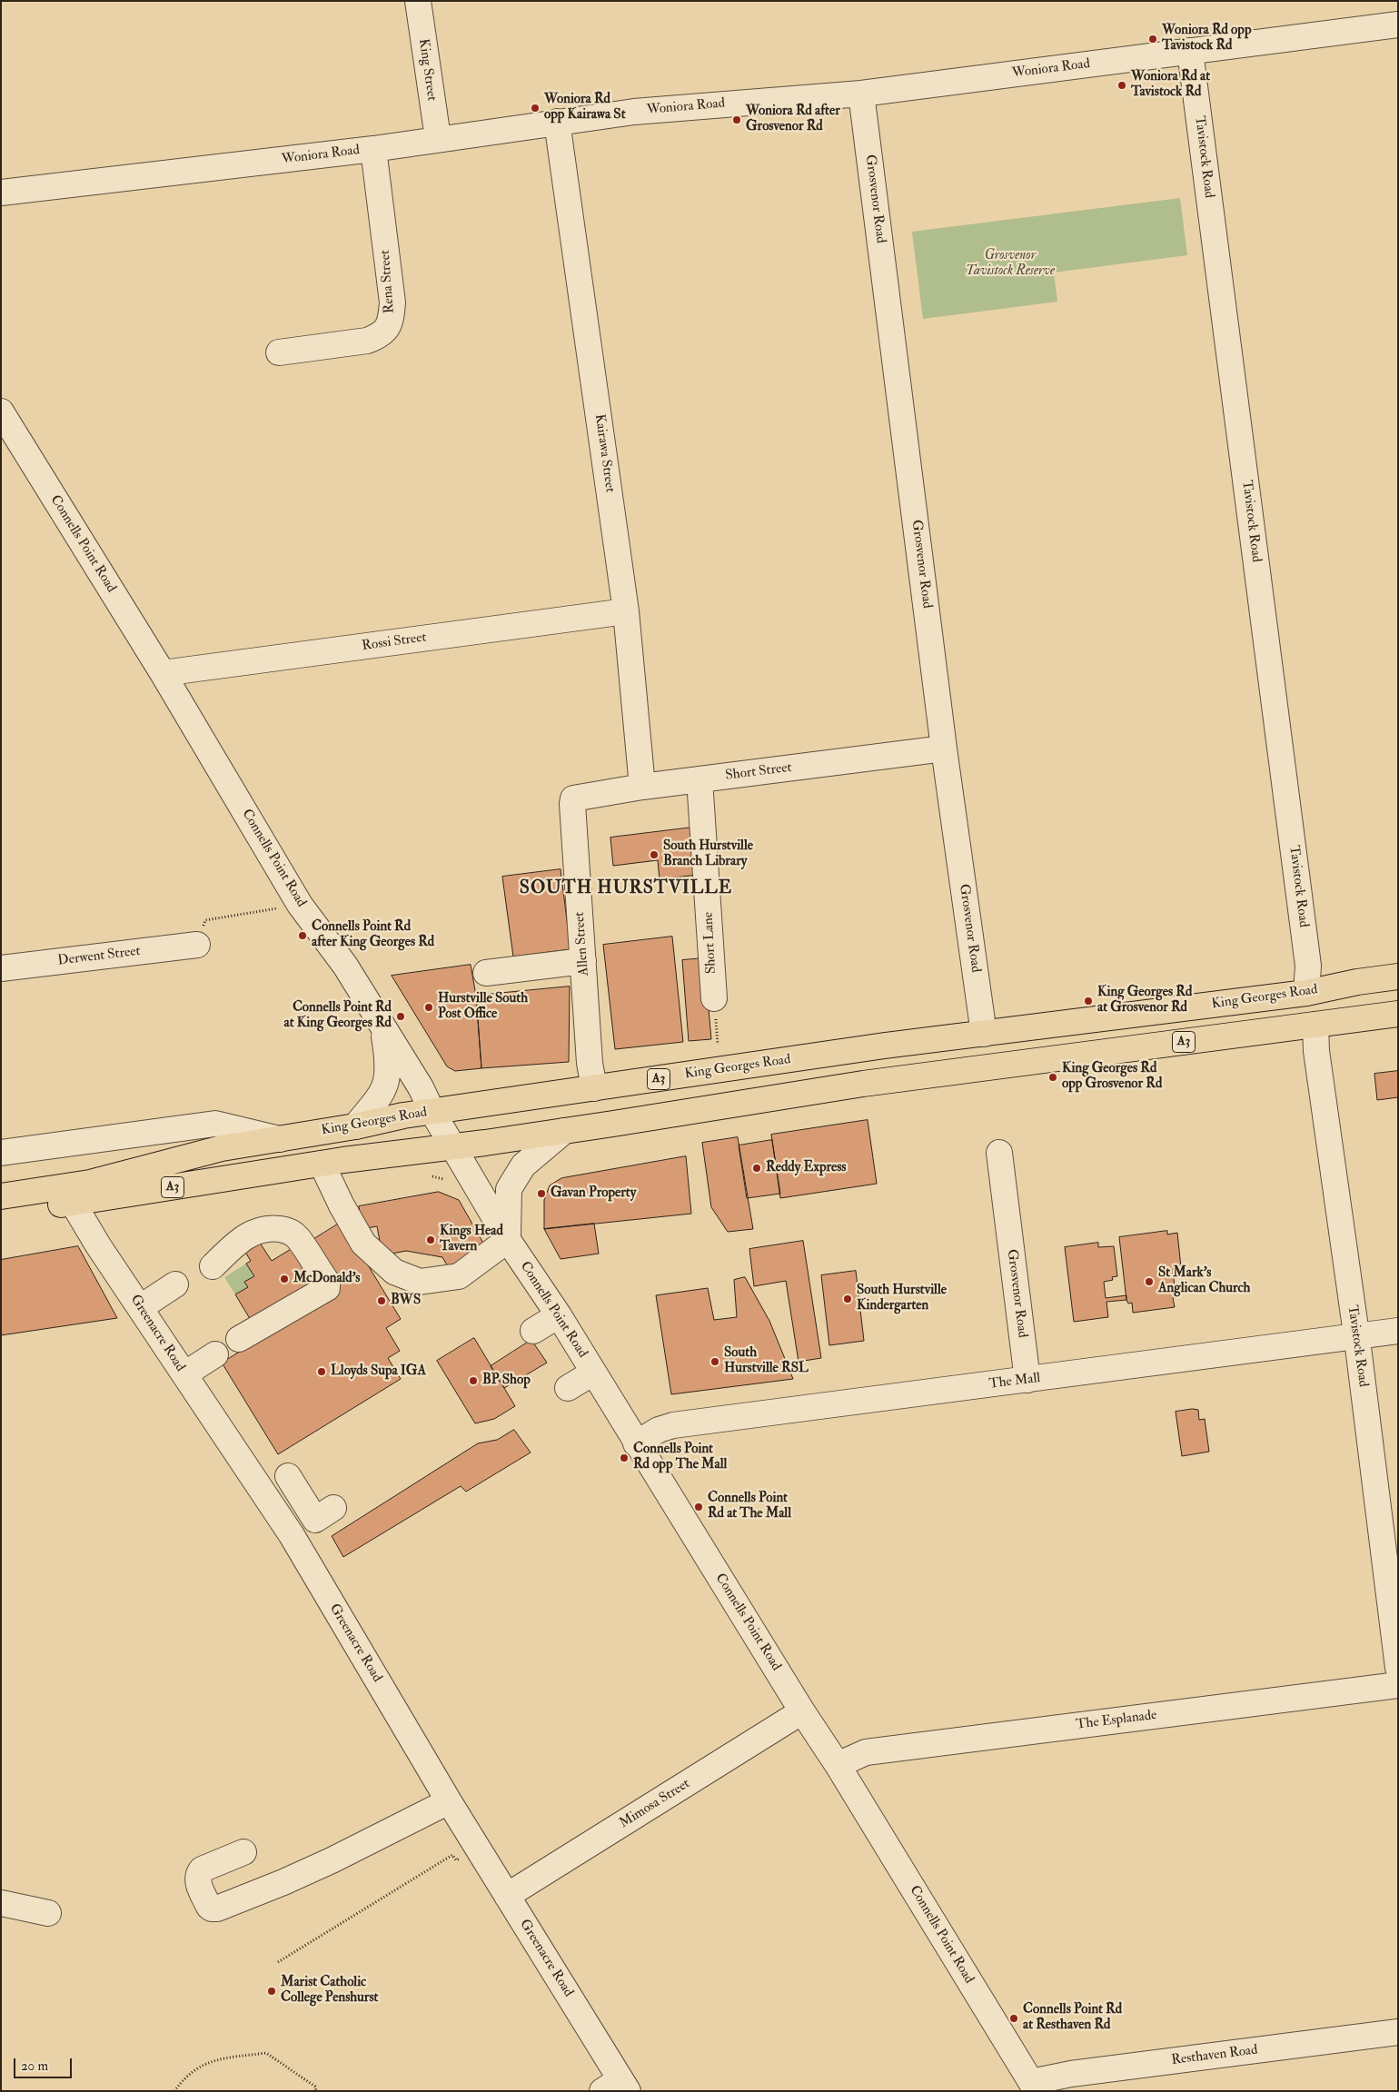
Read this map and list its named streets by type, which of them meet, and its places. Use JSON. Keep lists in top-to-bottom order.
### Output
{
  "streets": {
    "highway": ["King Georges Road", "A3"],
    "street": [
      "Woniora Road",
      "King Street",
      "Tavistock Road",
      "Grosvenor Road",
      "Rena Street",
      "Kairawa Street",
      "Connells Point Road",
      "Rossi Street",
      "Short Street",
      "Short Lane",
      "Allen Street",
      "Derwent Street",
      "Greenacre Road",
      "The Mall",
      "The Esplanade",
      "Mimosa Street",
      "Resthaven Road"
    ]
  },
  "crossings": [
    ["Woniora Road", "King Street"],
    ["Woniora Road", "Tavistock Road"],
    ["Woniora Road", "Grosvenor Road"],
    ["Woniora Road", "Rena Street"],
    ["Woniora Road", "Kairawa Street"],
    ["Tavistock Road", "King Georges Road"],
    ["Tavistock Road", "A3"],
    ["Tavistock Road", "The Mall"],
    ["Grosvenor Road", "Short Street"],
    ["Grosvenor Road", "King Georges Road"],
    ["Grosvenor Road", "The Mall"],
    ["Kairawa Street", "Rossi Street"],
    ["Kairawa Street", "Short Street"],
    ["Connells Point Road", "Rossi Street"],
    ["Connells Point Road", "King Georges Road"],
    ["Connells Point Road", "A3"],
    ["Connells Point Road", "The Mall"],
    ["Connells Point Road", "The Esplanade"],
    ["Connells Point Road", "Mimosa Street"],
    ["Connells Point Road", "Resthaven Road"],
    ["Short Street", "Short Lane"],
    ["Short Street", "Allen Street"],
    ["Allen Street", "King Georges Road"],
    ["A3", "Greenacre Road"],
    ["Greenacre Road", "Mimosa Street"]
  ],
  "districts": ["SOUTH HURSTVILLE"],
  "parks": ["Grosvenor Tavistock Reserve"],
  "places": [
    "Woniora Rd opp Tavistock Rd",
    "Woniora Rd at Tavistock Rd",
    "Woniora Rd opp Kairawa St",
    "Woniora Rd after Grosvenor Rd",
    "South Hurstville Branch Library",
    "Connells Point Rd after King Georges Rd",
    "King Georges Rd at Grosvenor Rd",
    "Hurstville South Post Office",
    "Connells Point Rd at King Georges Rd",
    "King Georges Rd opp Grosvenor Rd",
    "Reddy Express",
    "Gavan Property",
    "Kings Head Tavern",
    "McDonald's",
    "St Mark's Anglican Church",
    "South Hurstville Kindergarten",
    "BWS",
    "South Hurstville RSL",
    "Lloyds Supa IGA",
    "BP Shop",
    "Connells Point Rd opp The Mall",
    "Connells Point Rd at The Mall",
    "Marist Catholic College Penshurst",
    "Connells Point Rd at Resthaven Rd"
  ],
  "scale_bar": "20 m"
}
